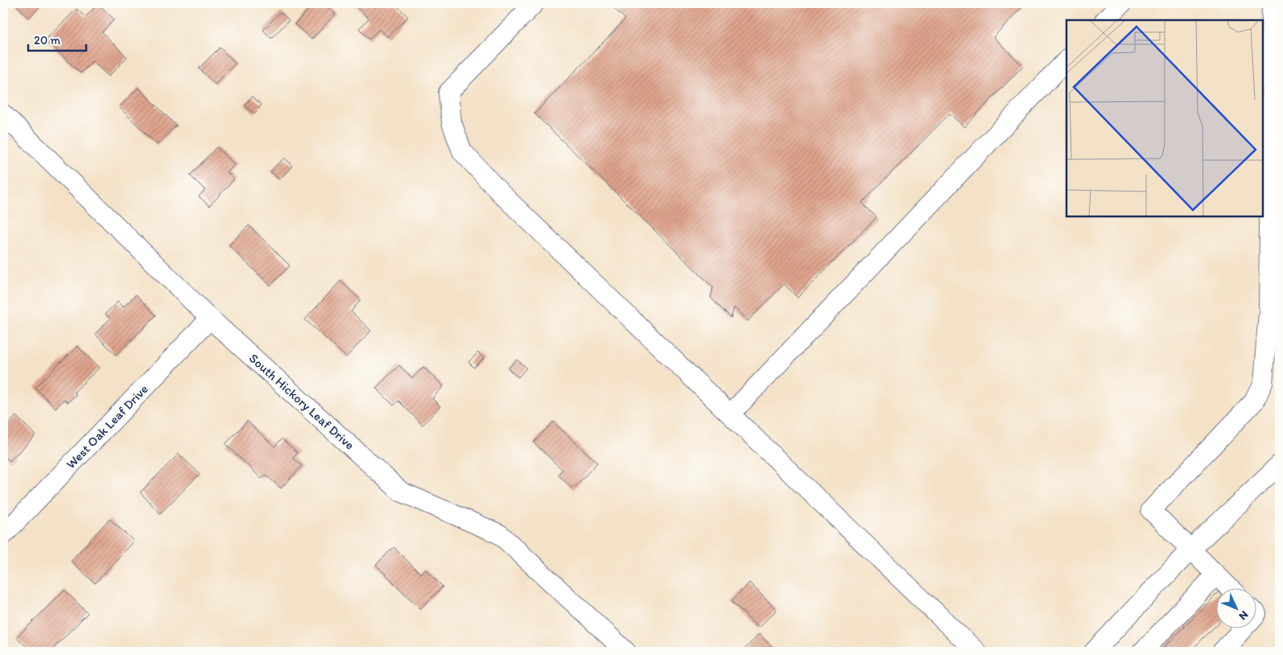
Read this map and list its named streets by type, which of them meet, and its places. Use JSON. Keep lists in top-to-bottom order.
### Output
{
  "streets": {
    "street": ["South Hickory Leaf Drive", "West Oak Leaf Drive"]
  },
  "crossings": [
    ["South Hickory Leaf Drive", "West Oak Leaf Drive"]
  ],
  "scale_bar": "20 m",
  "north": "bottom right"
}
